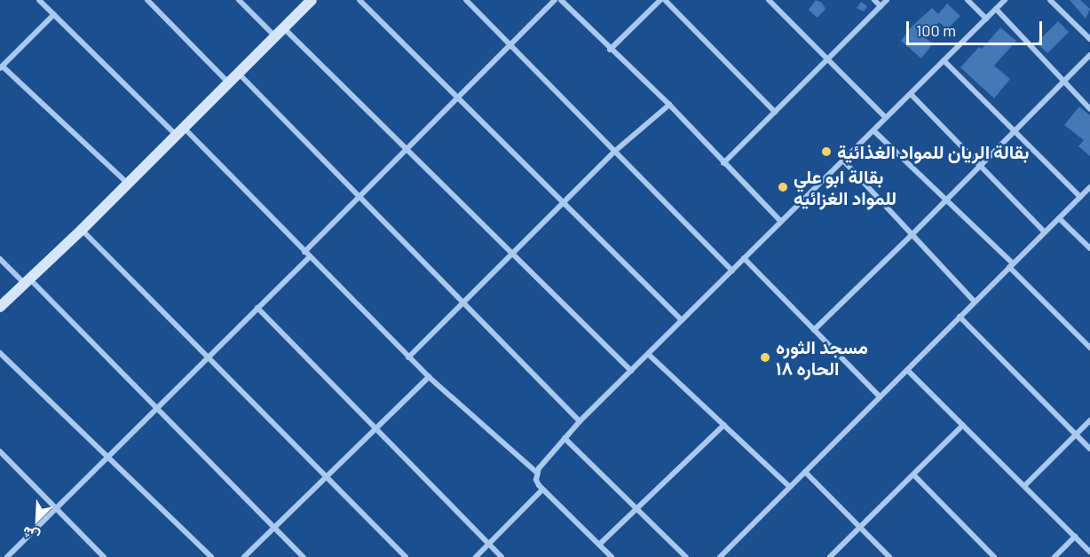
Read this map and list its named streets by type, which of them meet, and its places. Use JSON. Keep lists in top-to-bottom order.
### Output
{
  "places": ["بقالة الريان للمواد الغذائية", "بقالة ابو علي للمواد الغزائيه", "مسجد الثوره الحاره ١٨"],
  "scale_bar": "100 m",
  "north": "bottom left"
}
